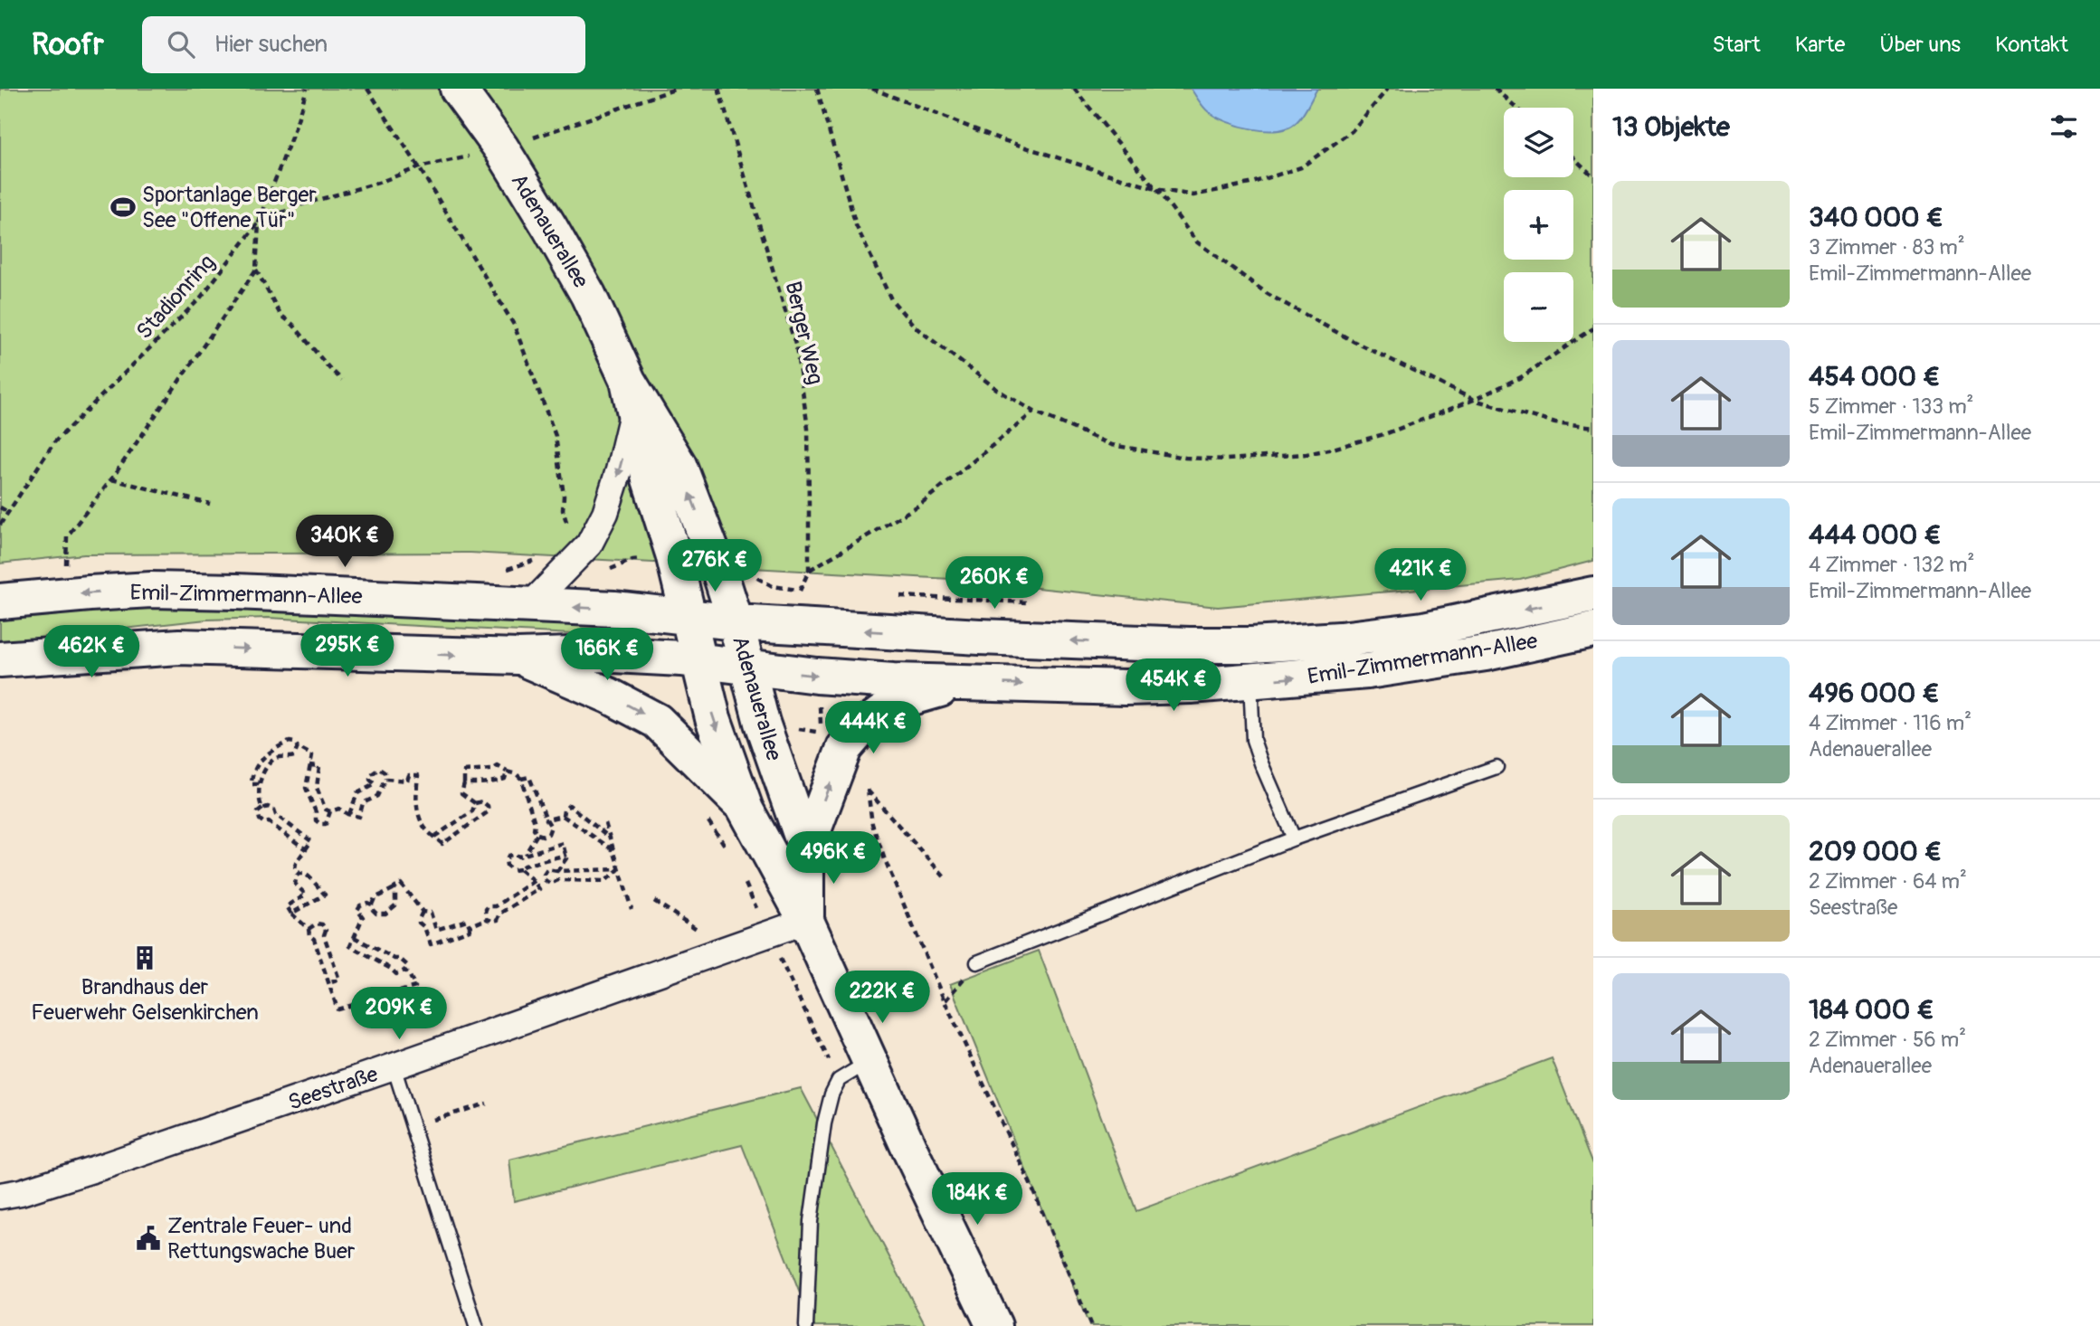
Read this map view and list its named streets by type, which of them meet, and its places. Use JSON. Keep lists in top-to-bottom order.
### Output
{
  "streets": {
    "main road": ["Adenauerallee", "Emil-Zimmermann-Allee"],
    "street": ["Seestraße"],
    "path": ["Stadionring", "Berger Weg"]
  },
  "crossings": [
    ["Adenauerallee", "Stadionring"],
    ["Adenauerallee", "Emil-Zimmermann-Allee"],
    ["Adenauerallee", "Seestraße"]
  ],
  "places": {
    "sports": ["Sportanlage Berger See \"Offene Tür\""],
    "building": ["Brandhaus der Feuerwehr Gelsenkirchen"],
    "public building": ["Zentrale Feuer- und Rettungswache Buer"]
  },
  "page": {
    "header": "Roofr",
    "search": "Hier suchen",
    "nav": [
      "Start",
      "Karte",
      "Über uns",
      "Kontakt"
    ],
    "heading": "13 Objekte",
    "map_buttons": ["+", "−"],
    "list": [
      {
        "name": "340 000 €",
        "note": "3 Zimmer · 83 m² · Emil-Zimmermann-Allee"
      },
      {
        "name": "454 000 €",
        "note": "5 Zimmer · 133 m² · Emil-Zimmermann-Allee"
      },
      {
        "name": "444 000 €",
        "note": "4 Zimmer · 132 m² · Emil-Zimmermann-Allee"
      },
      {
        "name": "496 000 €",
        "note": "4 Zimmer · 116 m² · Adenauerallee"
      },
      {
        "name": "209 000 €",
        "note": "2 Zimmer · 64 m² · Seestraße"
      },
      {
        "name": "184 000 €",
        "note": "2 Zimmer · 56 m² · Adenauerallee"
      }
    ],
    "price": [
      "340K €",
      "276K €",
      "421K €",
      "260K €",
      "295K €",
      "462K €",
      "166K €",
      "454K €",
      "444K €",
      "496K €",
      "222K €",
      "209K €",
      "184K €"
    ]
  }
}
